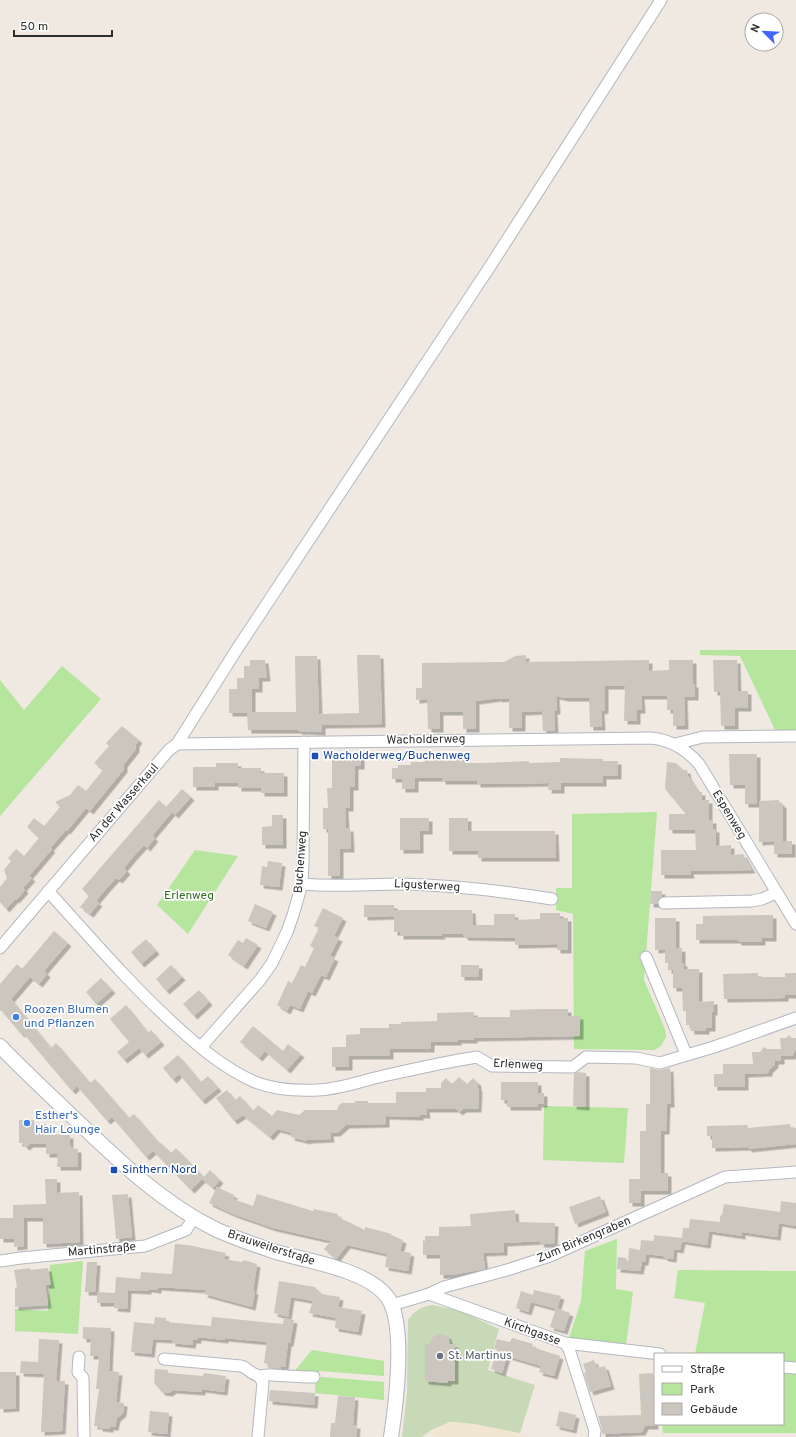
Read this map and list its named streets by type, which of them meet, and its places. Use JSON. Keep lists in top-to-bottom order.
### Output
{
  "streets": {
    "street": [
      "Wacholderweg",
      "An der Wasserkaul",
      "Espenweg",
      "Buchenweg",
      "Ligusterweg",
      "Erlenweg",
      "Zum Birkengraben",
      "Brauweilerstraße",
      "Martinstraße",
      "Kirchgasse"
    ]
  },
  "crossings": [
    ["Wacholderweg", "An der Wasserkaul"],
    ["Wacholderweg", "Espenweg"],
    ["Wacholderweg", "Buchenweg"],
    ["An der Wasserkaul", "Erlenweg"],
    ["Buchenweg", "Ligusterweg"],
    ["Buchenweg", "Erlenweg"],
    ["Zum Birkengraben", "Brauweilerstraße"],
    ["Zum Birkengraben", "Kirchgasse"],
    ["Brauweilerstraße", "Martinstraße"]
  ],
  "parks": ["Erlenweg"],
  "places": {
    "transit": ["Wacholderweg/Buchenweg", "Sinthern Nord"],
    "other": ["Roozen Blumen und Pflanzen", "Esther's Hair Lounge", "St. Martinus"]
  },
  "legend": ["Straße", "Park", "Gebäude"],
  "scale_bar": "50 m",
  "north": "top left"
}
